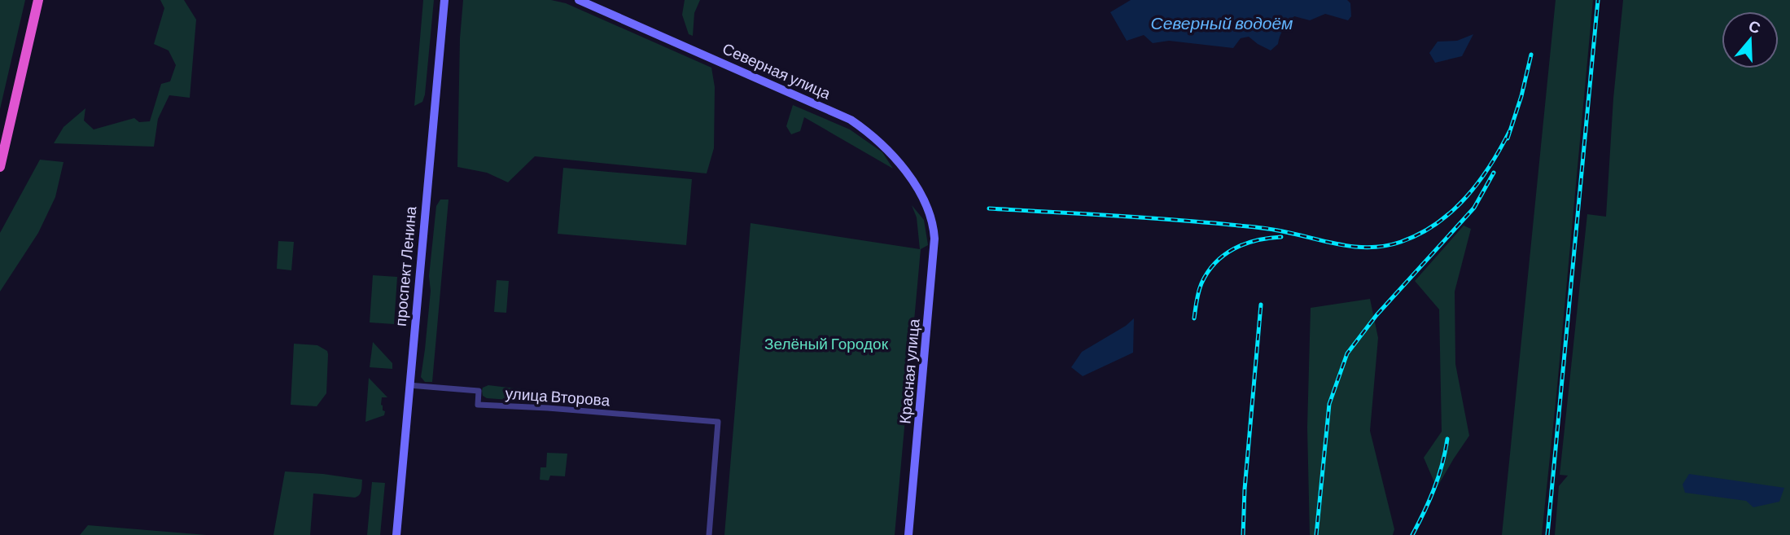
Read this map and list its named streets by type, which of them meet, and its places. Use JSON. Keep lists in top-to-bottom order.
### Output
{
  "streets": {
    "main road": ["Северная улица", "проспект Ленина", "Красная улица"],
    "street": ["улица Второва"]
  },
  "crossings": [
    ["Северная улица", "Красная улица"],
    ["проспект Ленина", "улица Второва"]
  ],
  "water": ["Северный водоём"],
  "parks": ["Зелёный Городок"],
  "north": "top"
}
